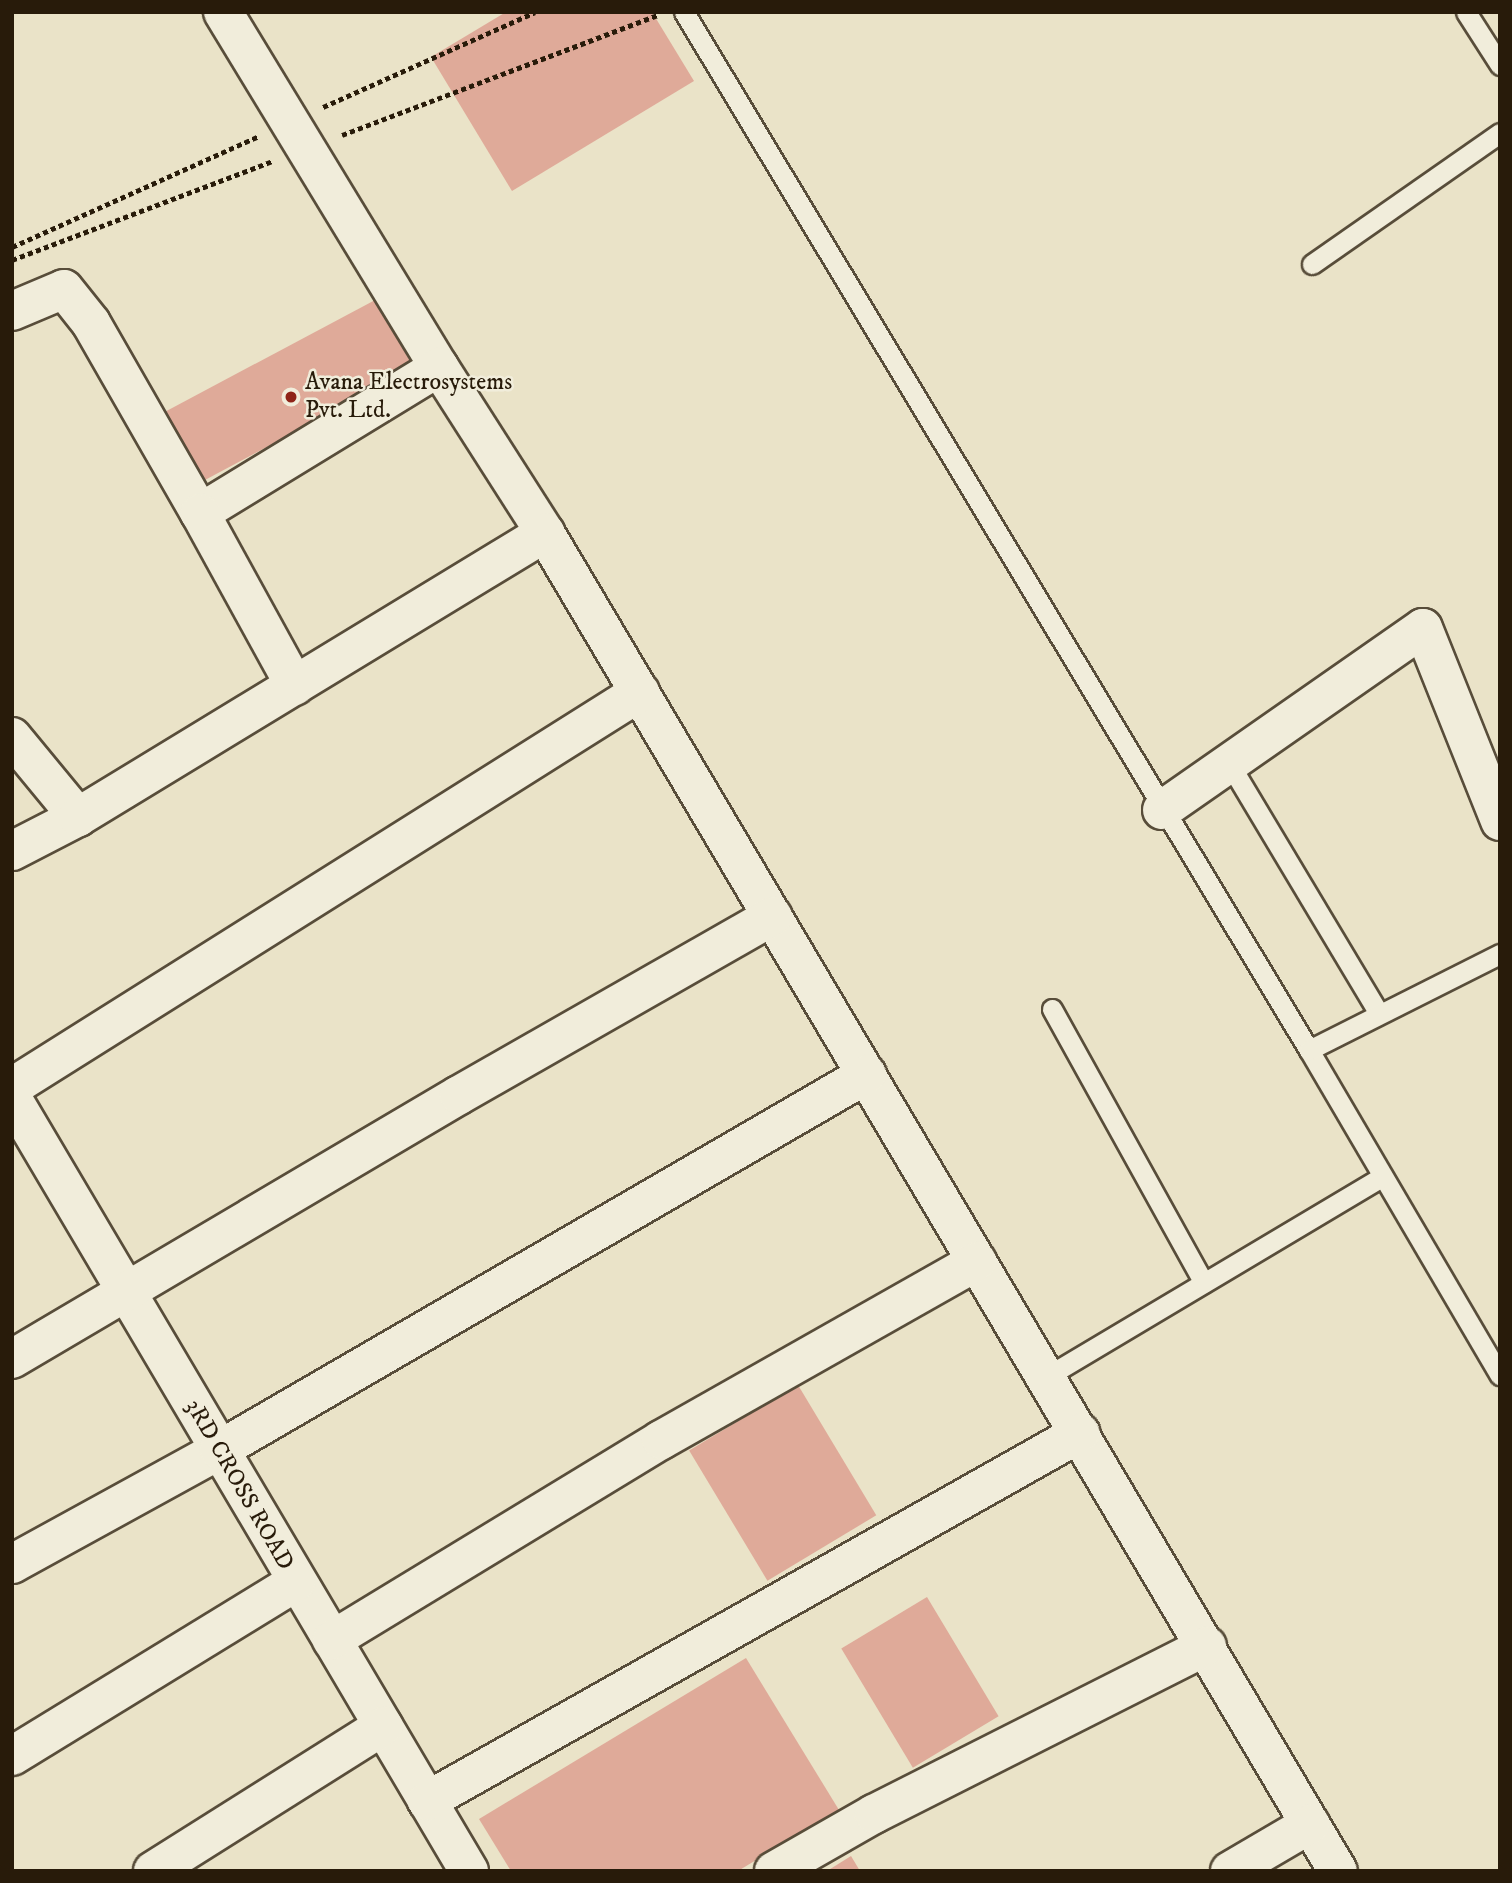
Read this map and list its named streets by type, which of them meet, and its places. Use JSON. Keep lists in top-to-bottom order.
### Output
{
  "streets": {
    "street": ["3RD CROSS ROAD"]
  },
  "places": ["Avana Electrosystems Pvt. Ltd."]
}
